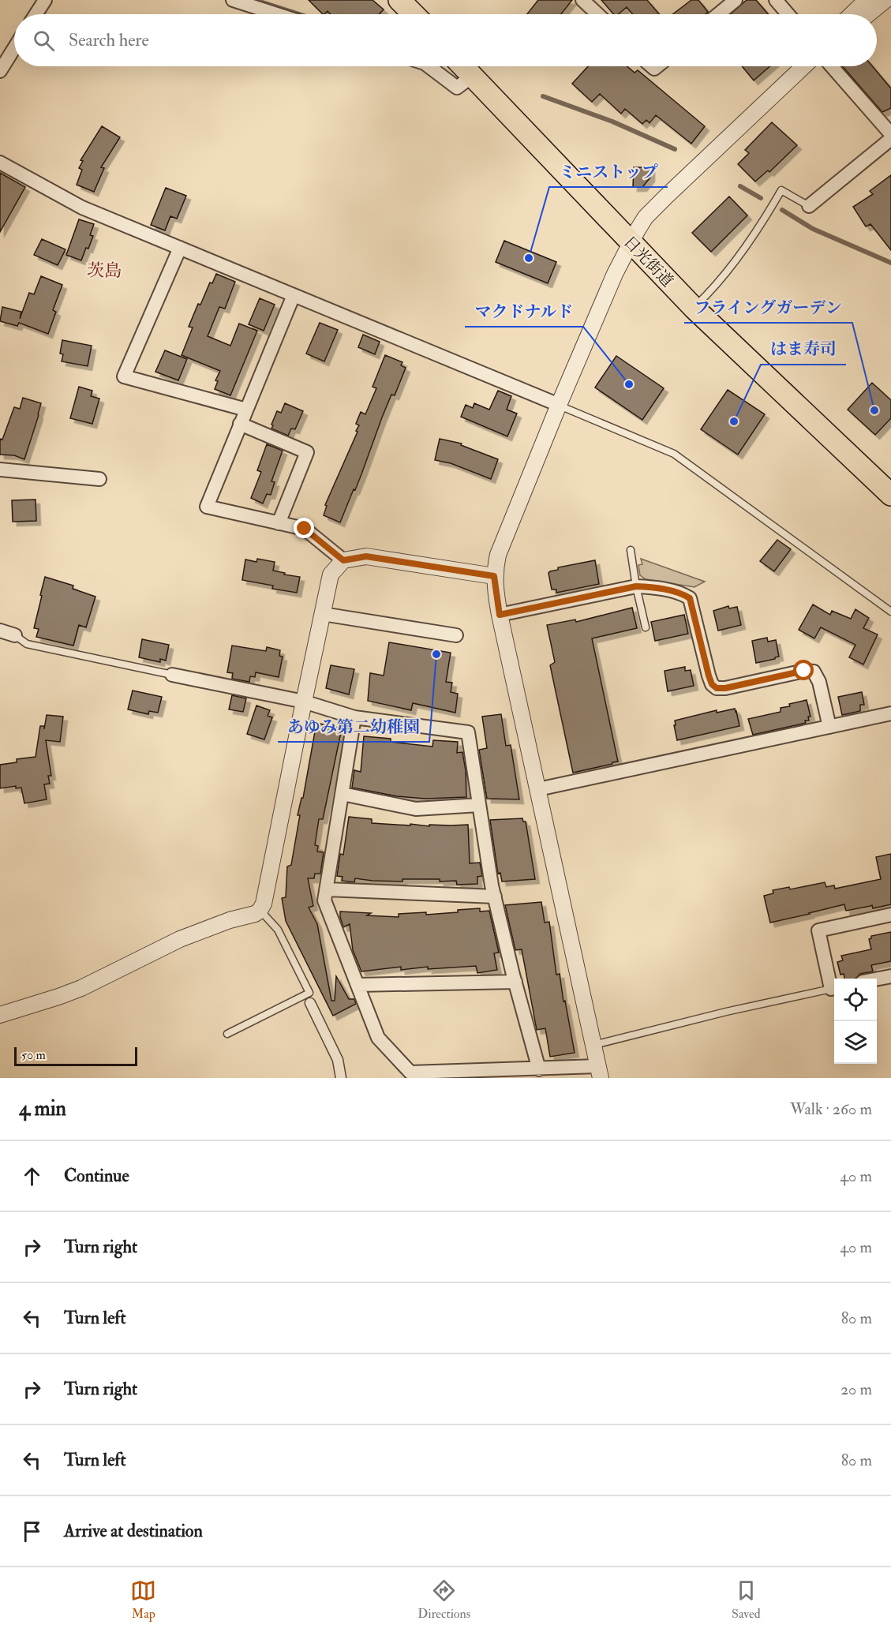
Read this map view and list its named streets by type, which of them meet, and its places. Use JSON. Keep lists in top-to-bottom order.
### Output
{
  "streets": {
    "highway": ["日光街道"]
  },
  "districts": ["茨島"],
  "places": [
    "ミニストップ",
    "マクドナルド",
    "フライングガーデン",
    "はま寿司",
    "あゆみ第二幼稚園"
  ],
  "scale_bar": "50 m",
  "page": {
    "search": "Search here",
    "scale": "50 m",
    "heading": ["4 min", "Walk · 260 m"],
    "list": [
      ["Continue", "40 m"],
      ["Turn right", "40 m"],
      ["Turn left", "80 m"],
      ["Turn right", "20 m"],
      ["Turn left", "80 m"],
      "Arrive at destination"
    ],
    "nav": ["Map", "Directions", "Saved"]
  }
}
